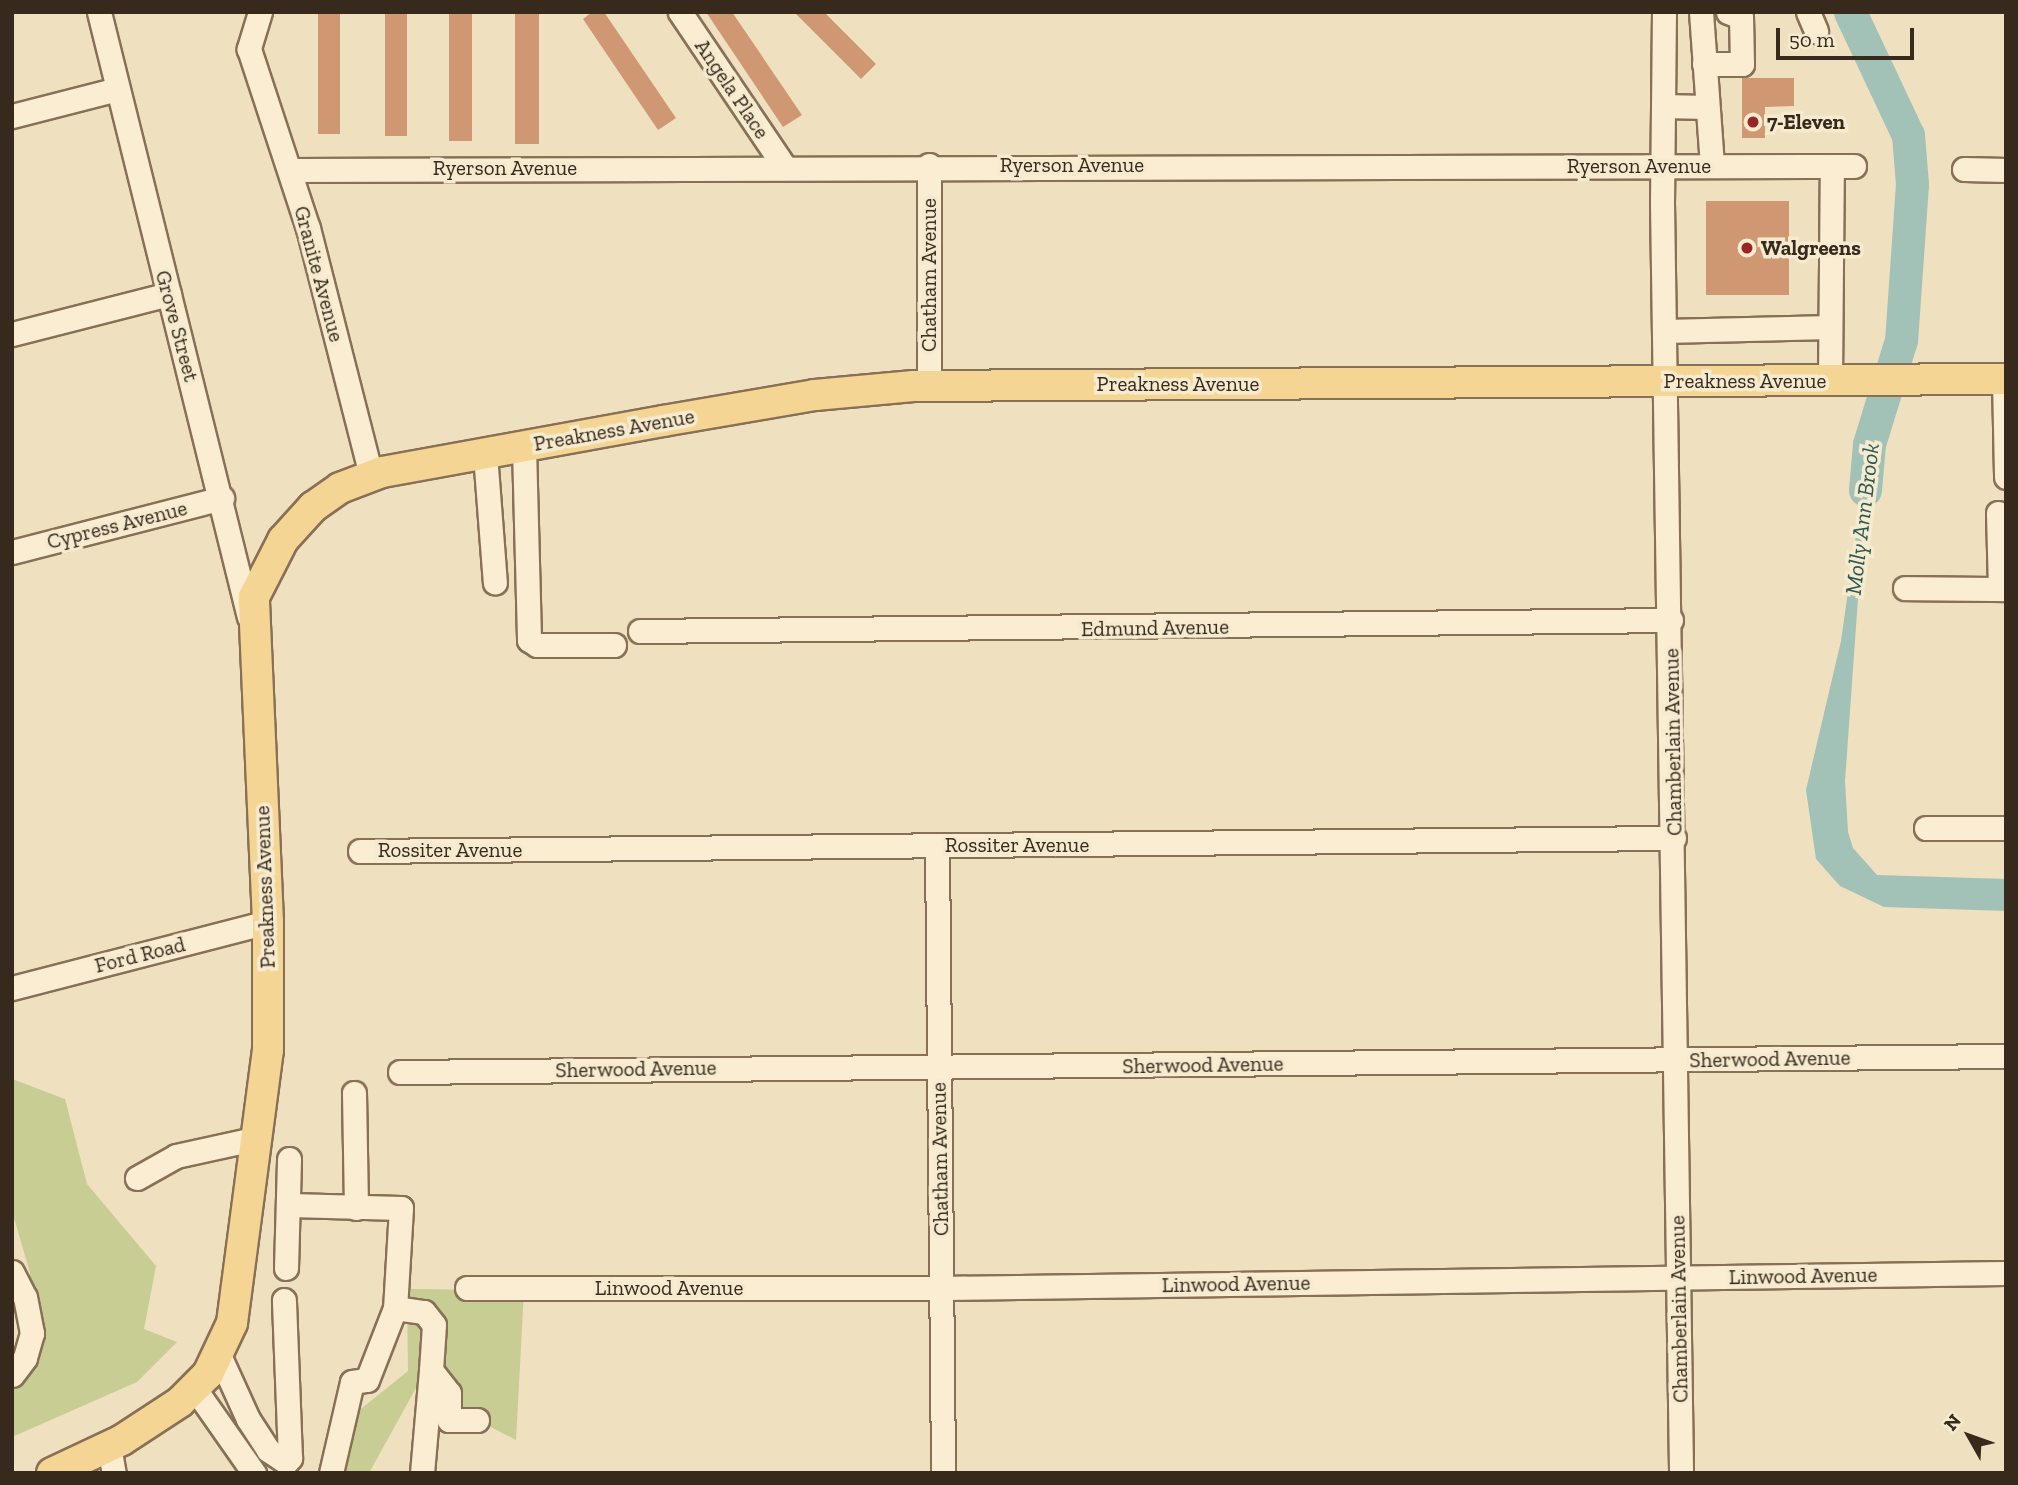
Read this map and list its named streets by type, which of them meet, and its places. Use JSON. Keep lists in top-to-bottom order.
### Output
{
  "streets": {
    "main road": ["Preakness Avenue"],
    "street": [
      "Angela Place",
      "Ryerson Avenue",
      "Granite Avenue",
      "Chatham Avenue",
      "Grove Street",
      "Cypress Avenue",
      "Edmund Avenue",
      "Chamberlain Avenue",
      "Rossiter Avenue",
      "Ford Road",
      "Sherwood Avenue",
      "Linwood Avenue"
    ]
  },
  "crossings": [
    ["Angela Place", "Ryerson Avenue"],
    ["Ryerson Avenue", "Granite Avenue"],
    ["Ryerson Avenue", "Chatham Avenue"],
    ["Ryerson Avenue", "Chamberlain Avenue"],
    ["Granite Avenue", "Preakness Avenue"],
    ["Chatham Avenue", "Preakness Avenue"],
    ["Chatham Avenue", "Rossiter Avenue"],
    ["Chatham Avenue", "Sherwood Avenue"],
    ["Chatham Avenue", "Linwood Avenue"],
    ["Grove Street", "Preakness Avenue"],
    ["Grove Street", "Cypress Avenue"],
    ["Preakness Avenue", "Chamberlain Avenue"],
    ["Preakness Avenue", "Ford Road"],
    ["Edmund Avenue", "Chamberlain Avenue"],
    ["Chamberlain Avenue", "Rossiter Avenue"],
    ["Chamberlain Avenue", "Sherwood Avenue"],
    ["Chamberlain Avenue", "Linwood Avenue"]
  ],
  "water": ["Molly Ann Brook"],
  "places": ["7-Eleven", "Walgreens"],
  "scale_bar": "50 m",
  "north": "top left"
}
